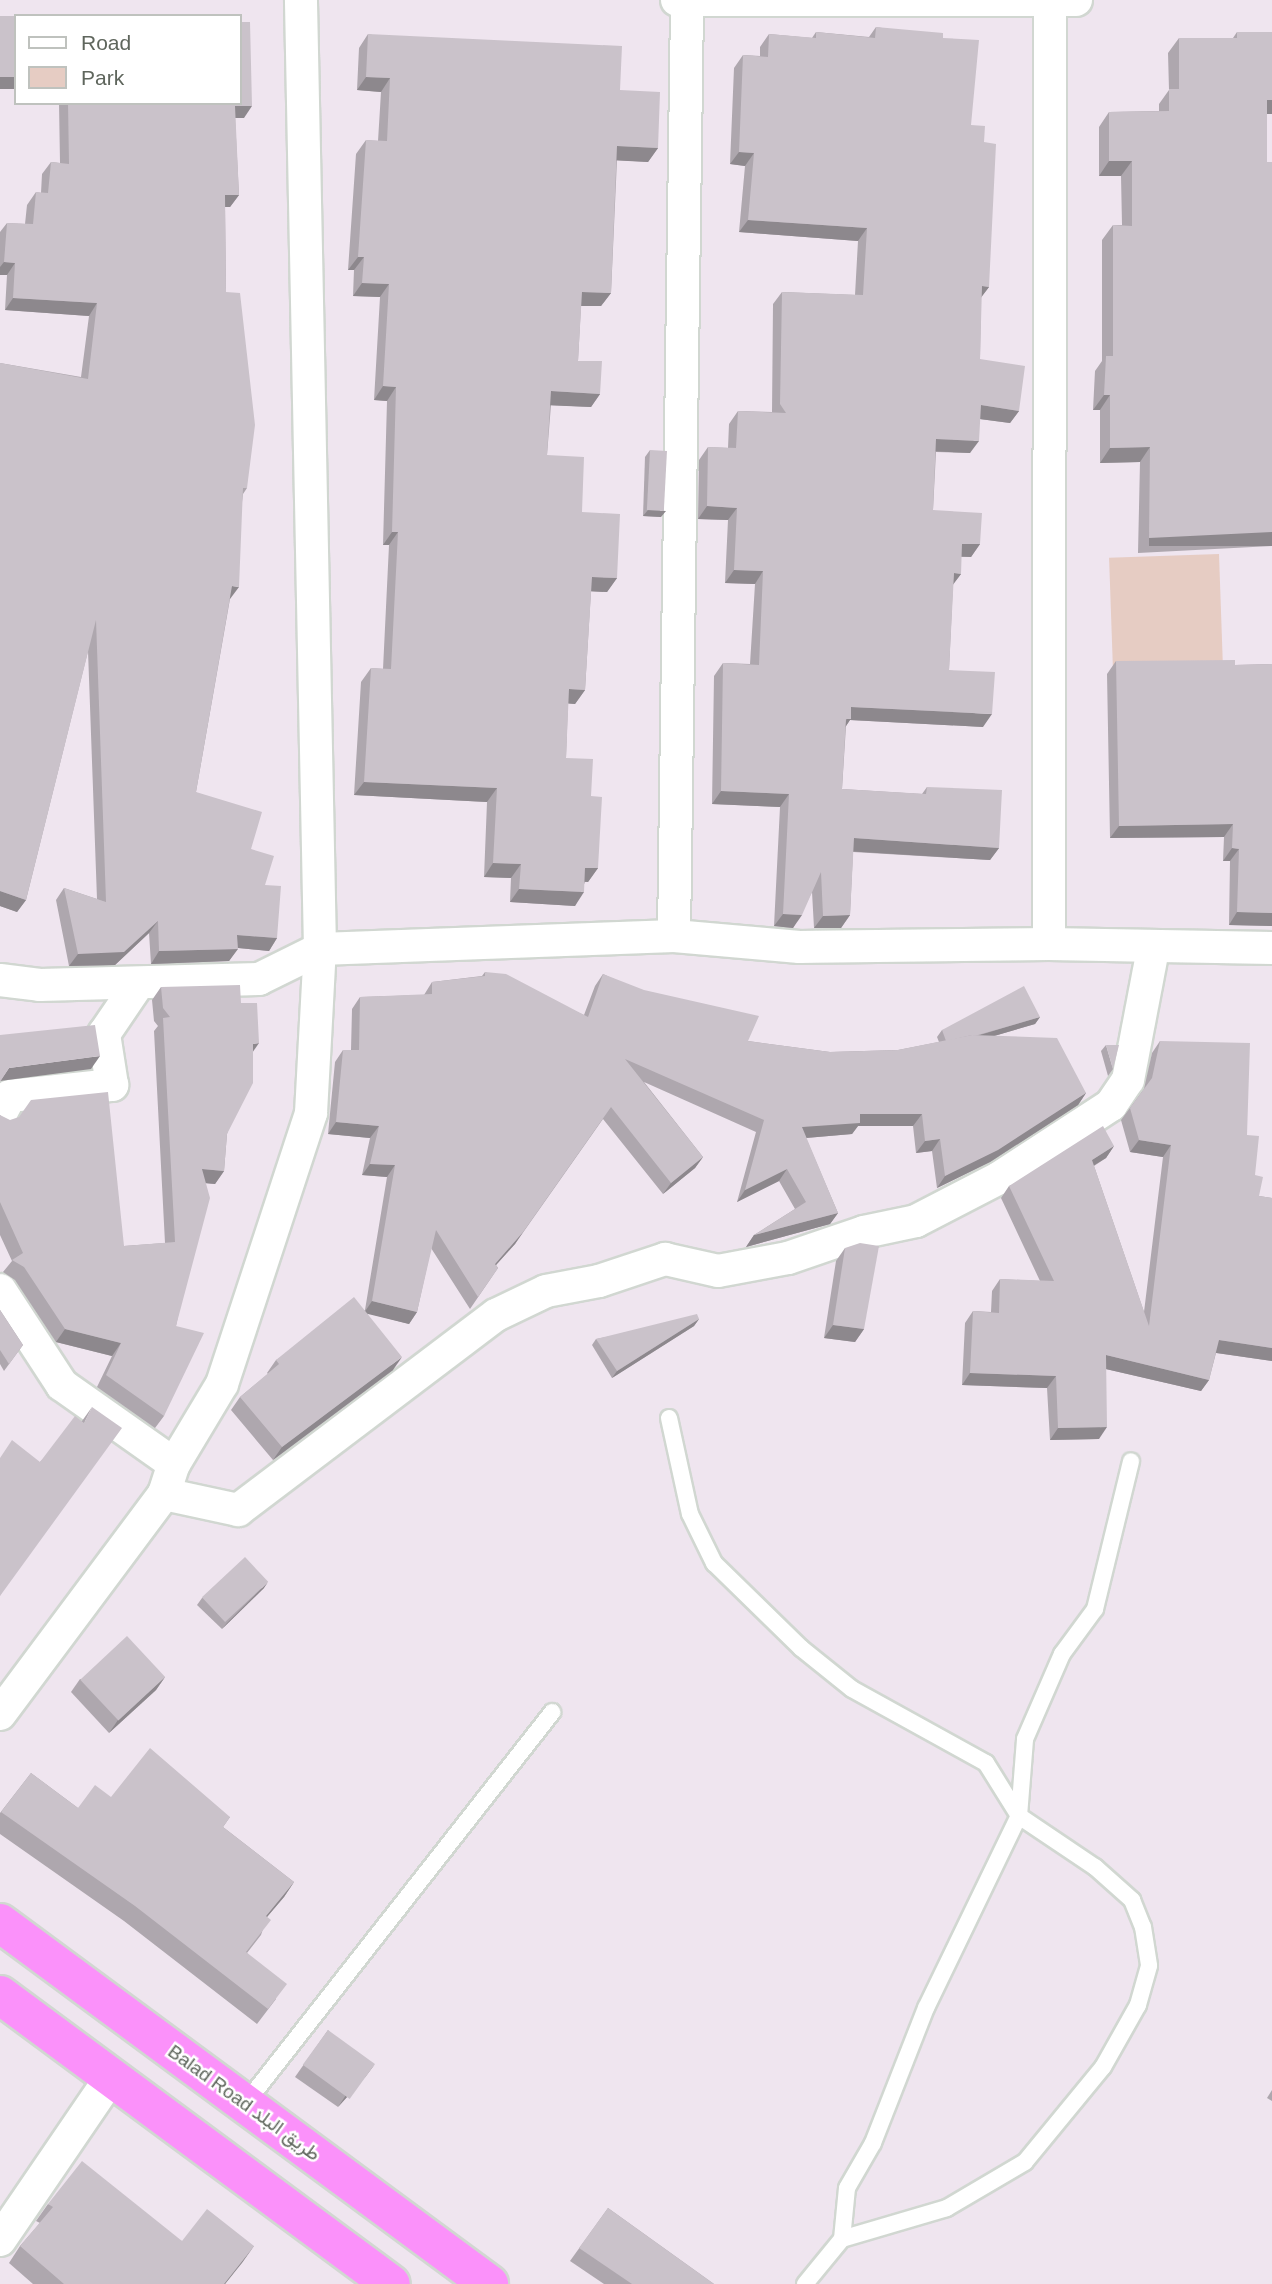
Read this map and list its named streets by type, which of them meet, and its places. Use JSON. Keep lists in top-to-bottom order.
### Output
{
  "streets": {
    "highway": ["Balad Road طريق البلد"]
  },
  "legend": ["Road", "Park"]
}
